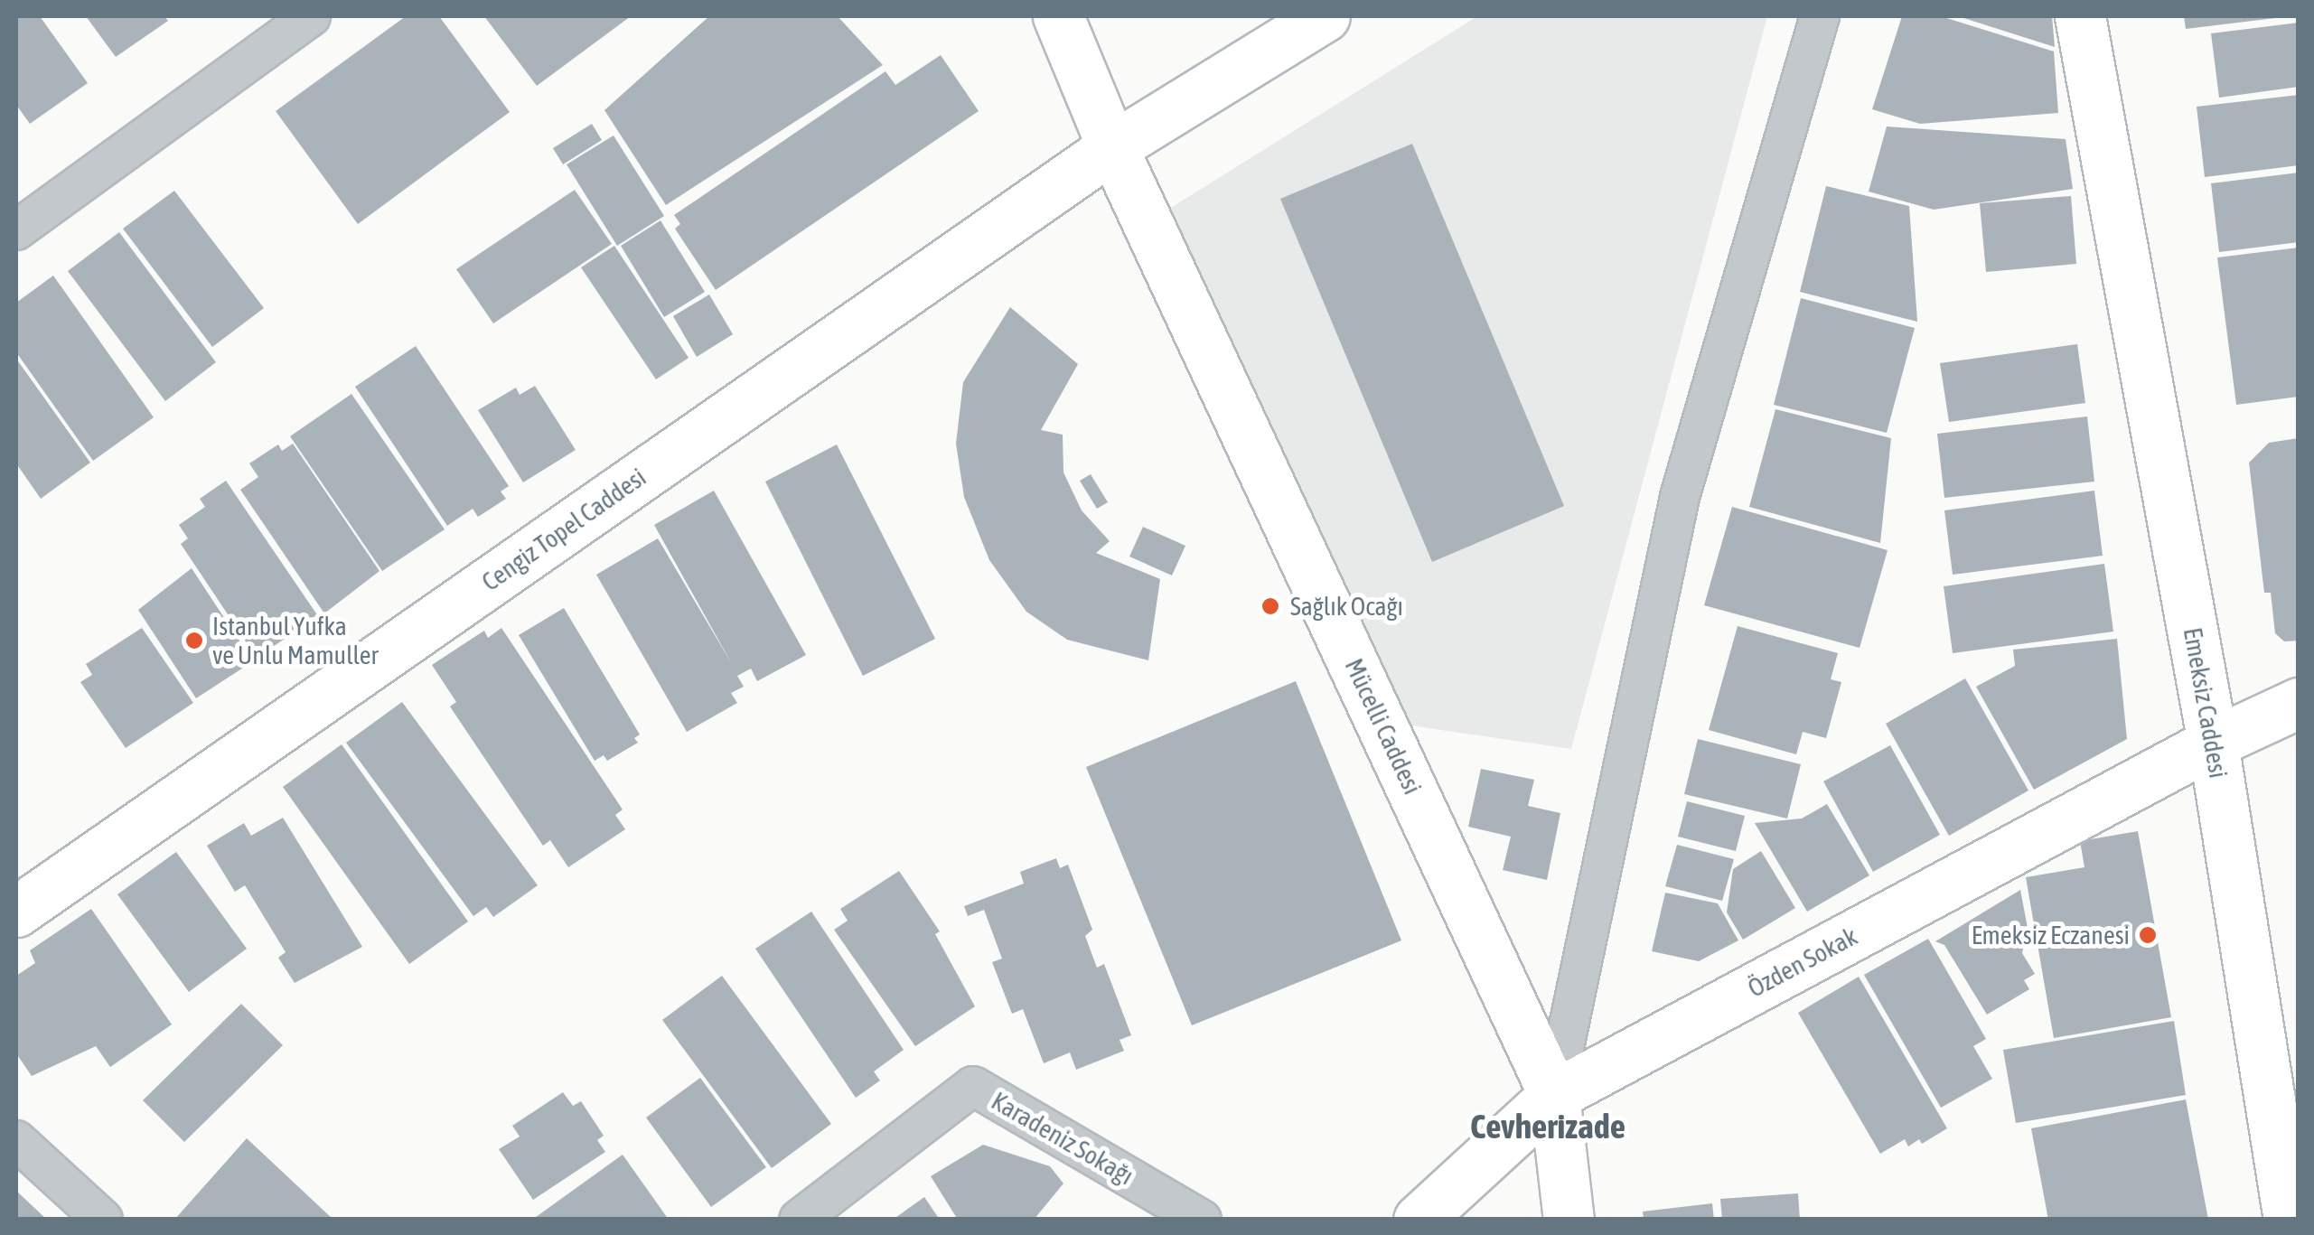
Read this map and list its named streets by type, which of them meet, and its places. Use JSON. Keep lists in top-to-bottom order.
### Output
{
  "streets": {
    "main road": [
      "Cengiz Topel Caddesi",
      "Emeksiz Caddesi",
      "Mücelli Caddesi",
      "Özden Sokak"
    ],
    "street": ["Karadeniz Sokağı"]
  },
  "crossings": [
    ["Cengiz Topel Caddesi", "Mücelli Caddesi"],
    ["Emeksiz Caddesi", "Özden Sokak"],
    ["Mücelli Caddesi", "Özden Sokak"]
  ],
  "districts": ["Cevherizade"],
  "places": ["Sağlık Ocağı", "Istanbul Yufka ve Unlu Mamuller", "Emeksiz Eczanesi"]
}
